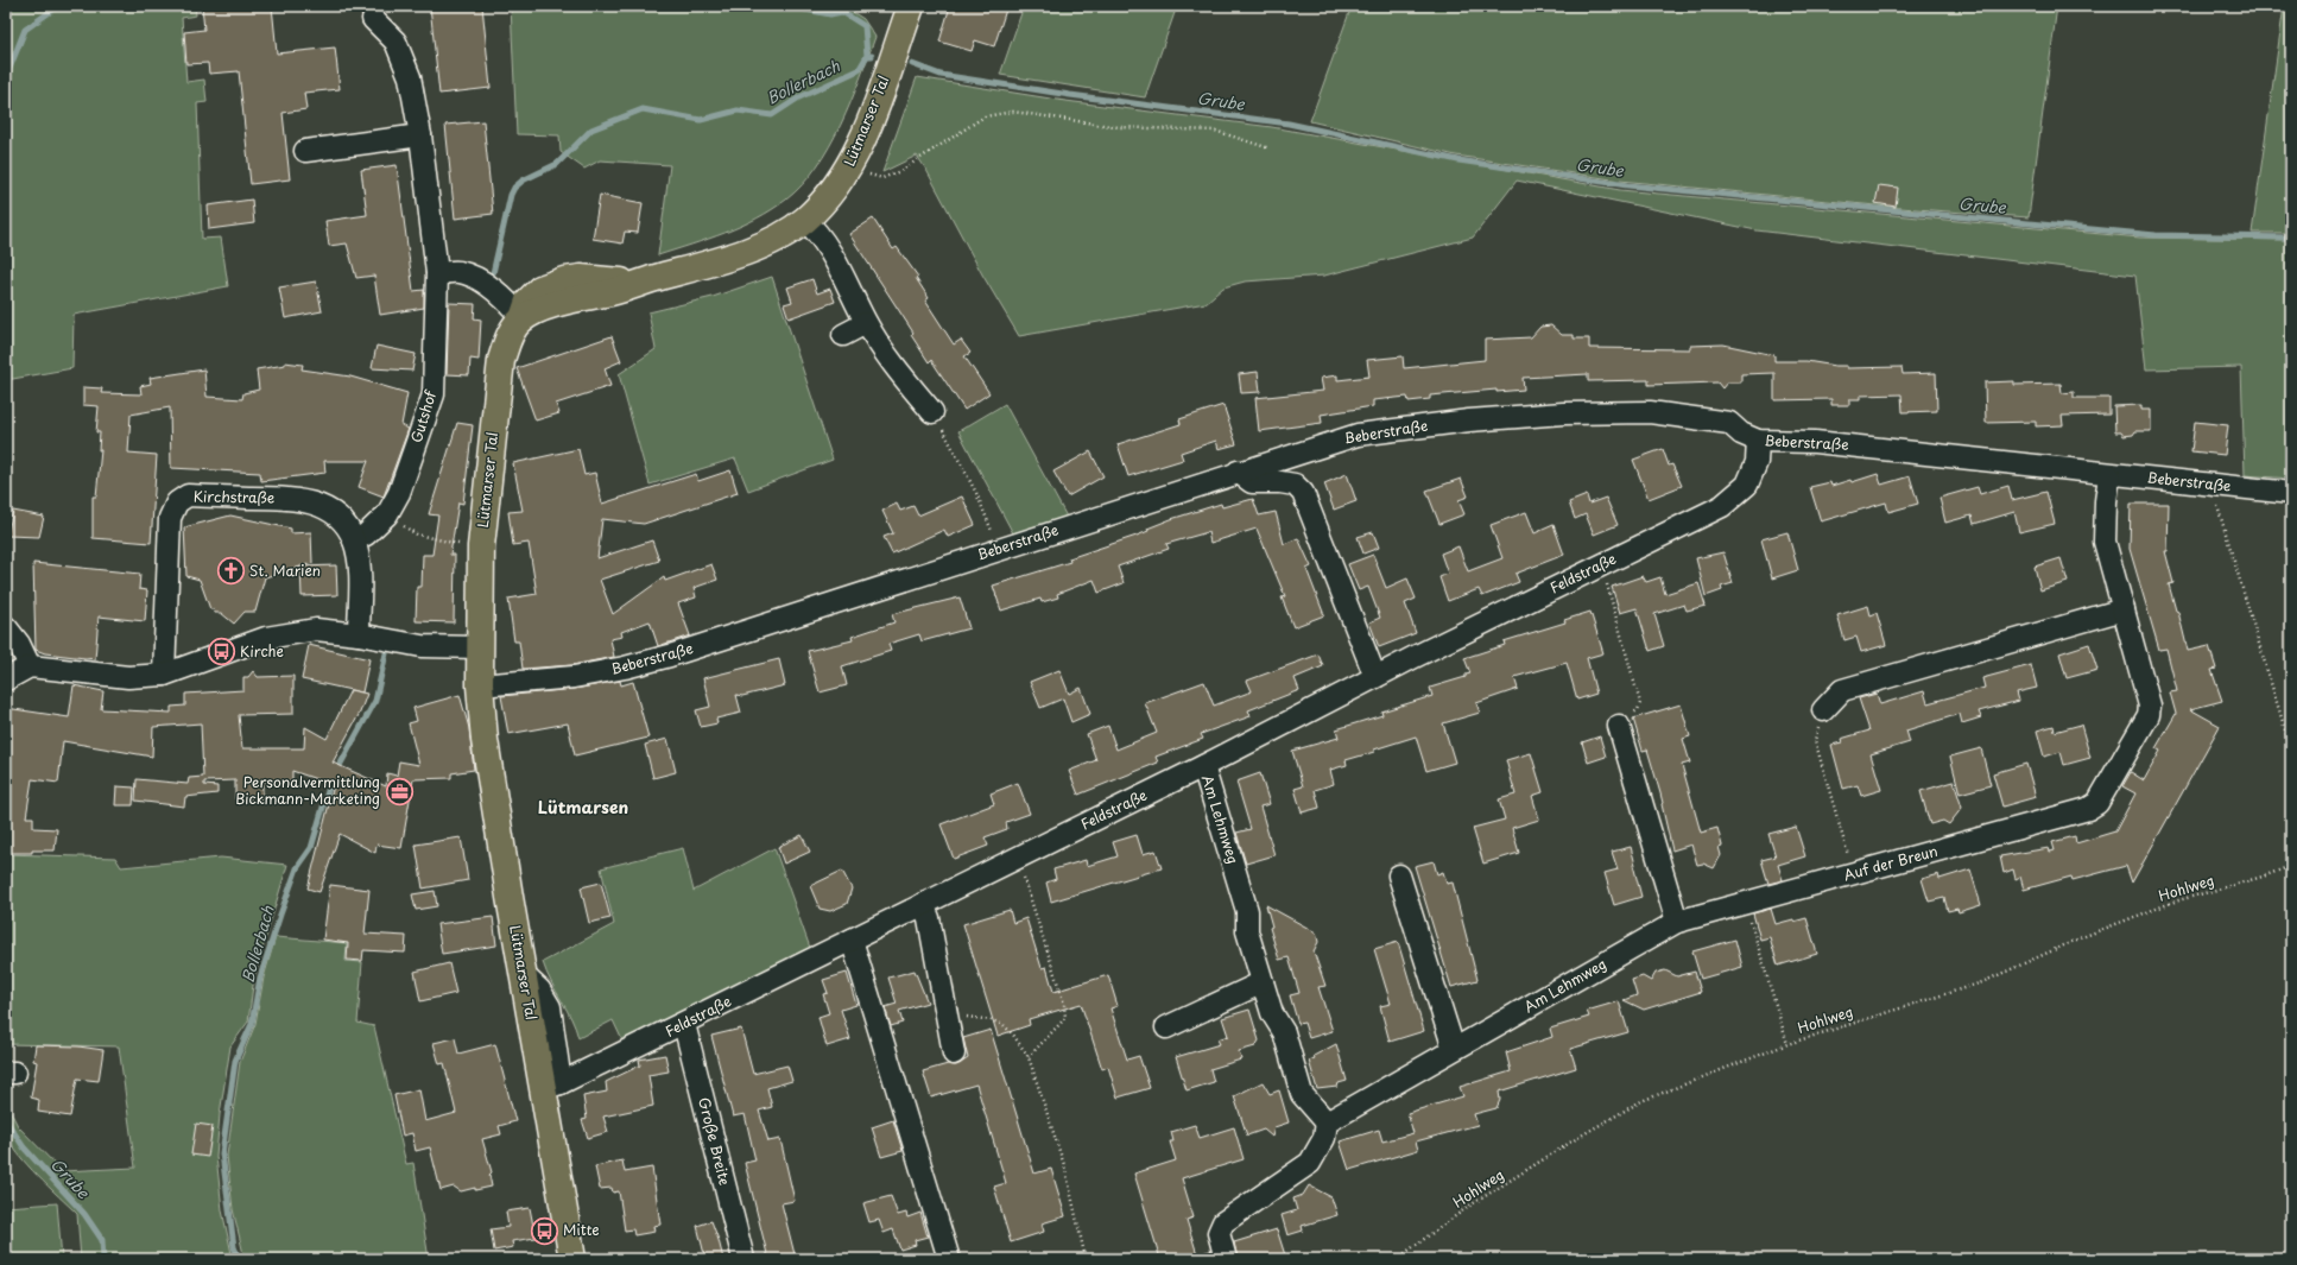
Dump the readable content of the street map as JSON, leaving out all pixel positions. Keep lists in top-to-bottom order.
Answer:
{
  "streets": {
    "main road": ["Lütmarser Tal"],
    "street": [
      "Gutshof",
      "Beberstraße",
      "Kirchstraße",
      "Feldstraße",
      "Am Lehmweg",
      "Auf der Breun",
      "Große Breite"
    ],
    "path": ["Hohlweg"]
  },
  "crossings": [
    ["Lütmarser Tal", "Beberstraße"],
    ["Lütmarser Tal", "Feldstraße"],
    ["Gutshof", "Kirchstraße"],
    ["Beberstraße", "Feldstraße"],
    ["Beberstraße", "Auf der Breun"],
    ["Feldstraße", "Am Lehmweg"],
    ["Feldstraße", "Große Breite"],
    ["Am Lehmweg", "Auf der Breun"]
  ],
  "districts": ["Lütmarsen"],
  "water": ["Bollerbach", "Grube"],
  "places": {
    "church": ["St. Marien"],
    "bus stop": ["Kirche", "Mitte"],
    "office": ["Personalvermittlung Bickmann-Marketing"]
  }
}
